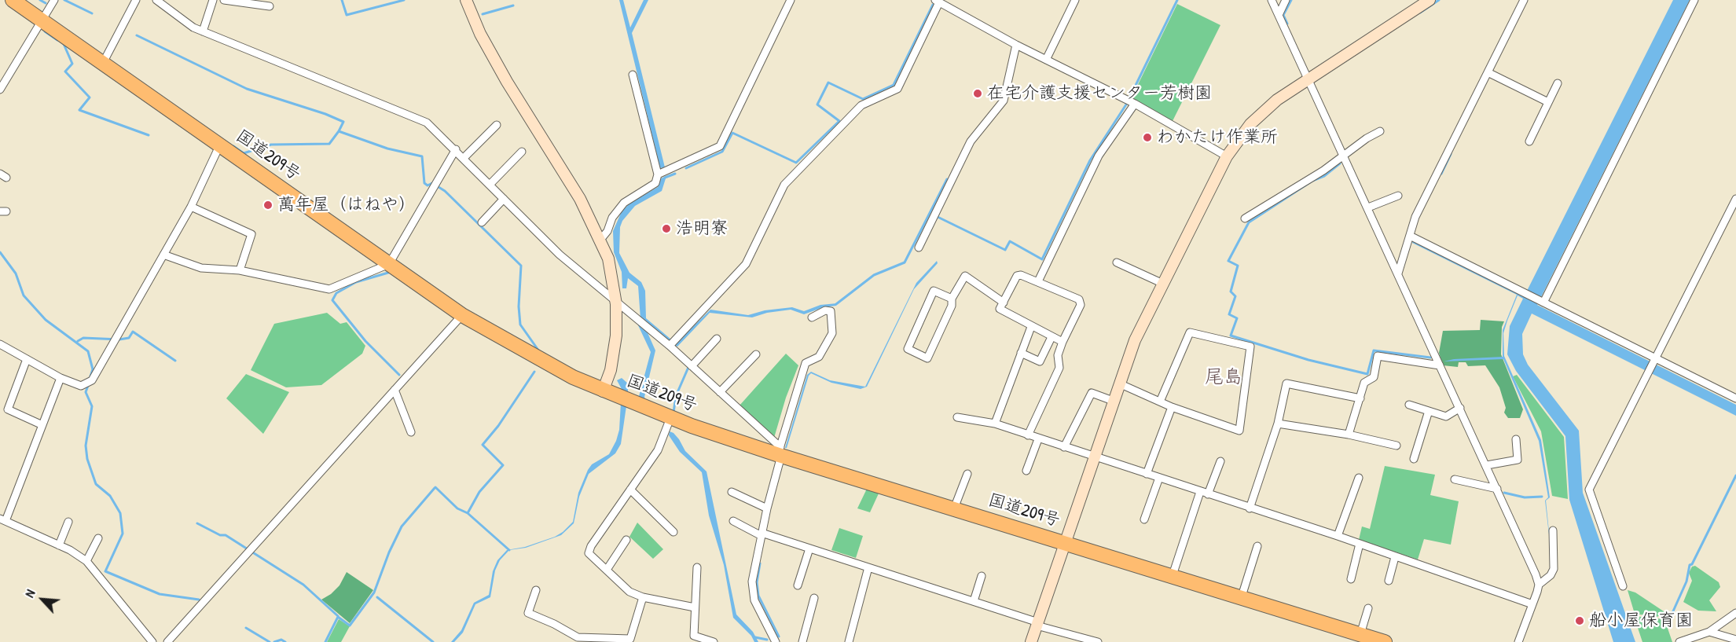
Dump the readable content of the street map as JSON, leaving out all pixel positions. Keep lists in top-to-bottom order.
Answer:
{
  "streets": {
    "highway": ["国道209号"]
  },
  "districts": ["尾島"],
  "places": [
    "在宅介護支援センター芳樹園",
    "わかたけ作業所",
    "萬年屋（はねや）",
    "浩明寮",
    "船小屋保育園"
  ],
  "north": "top left"
}
